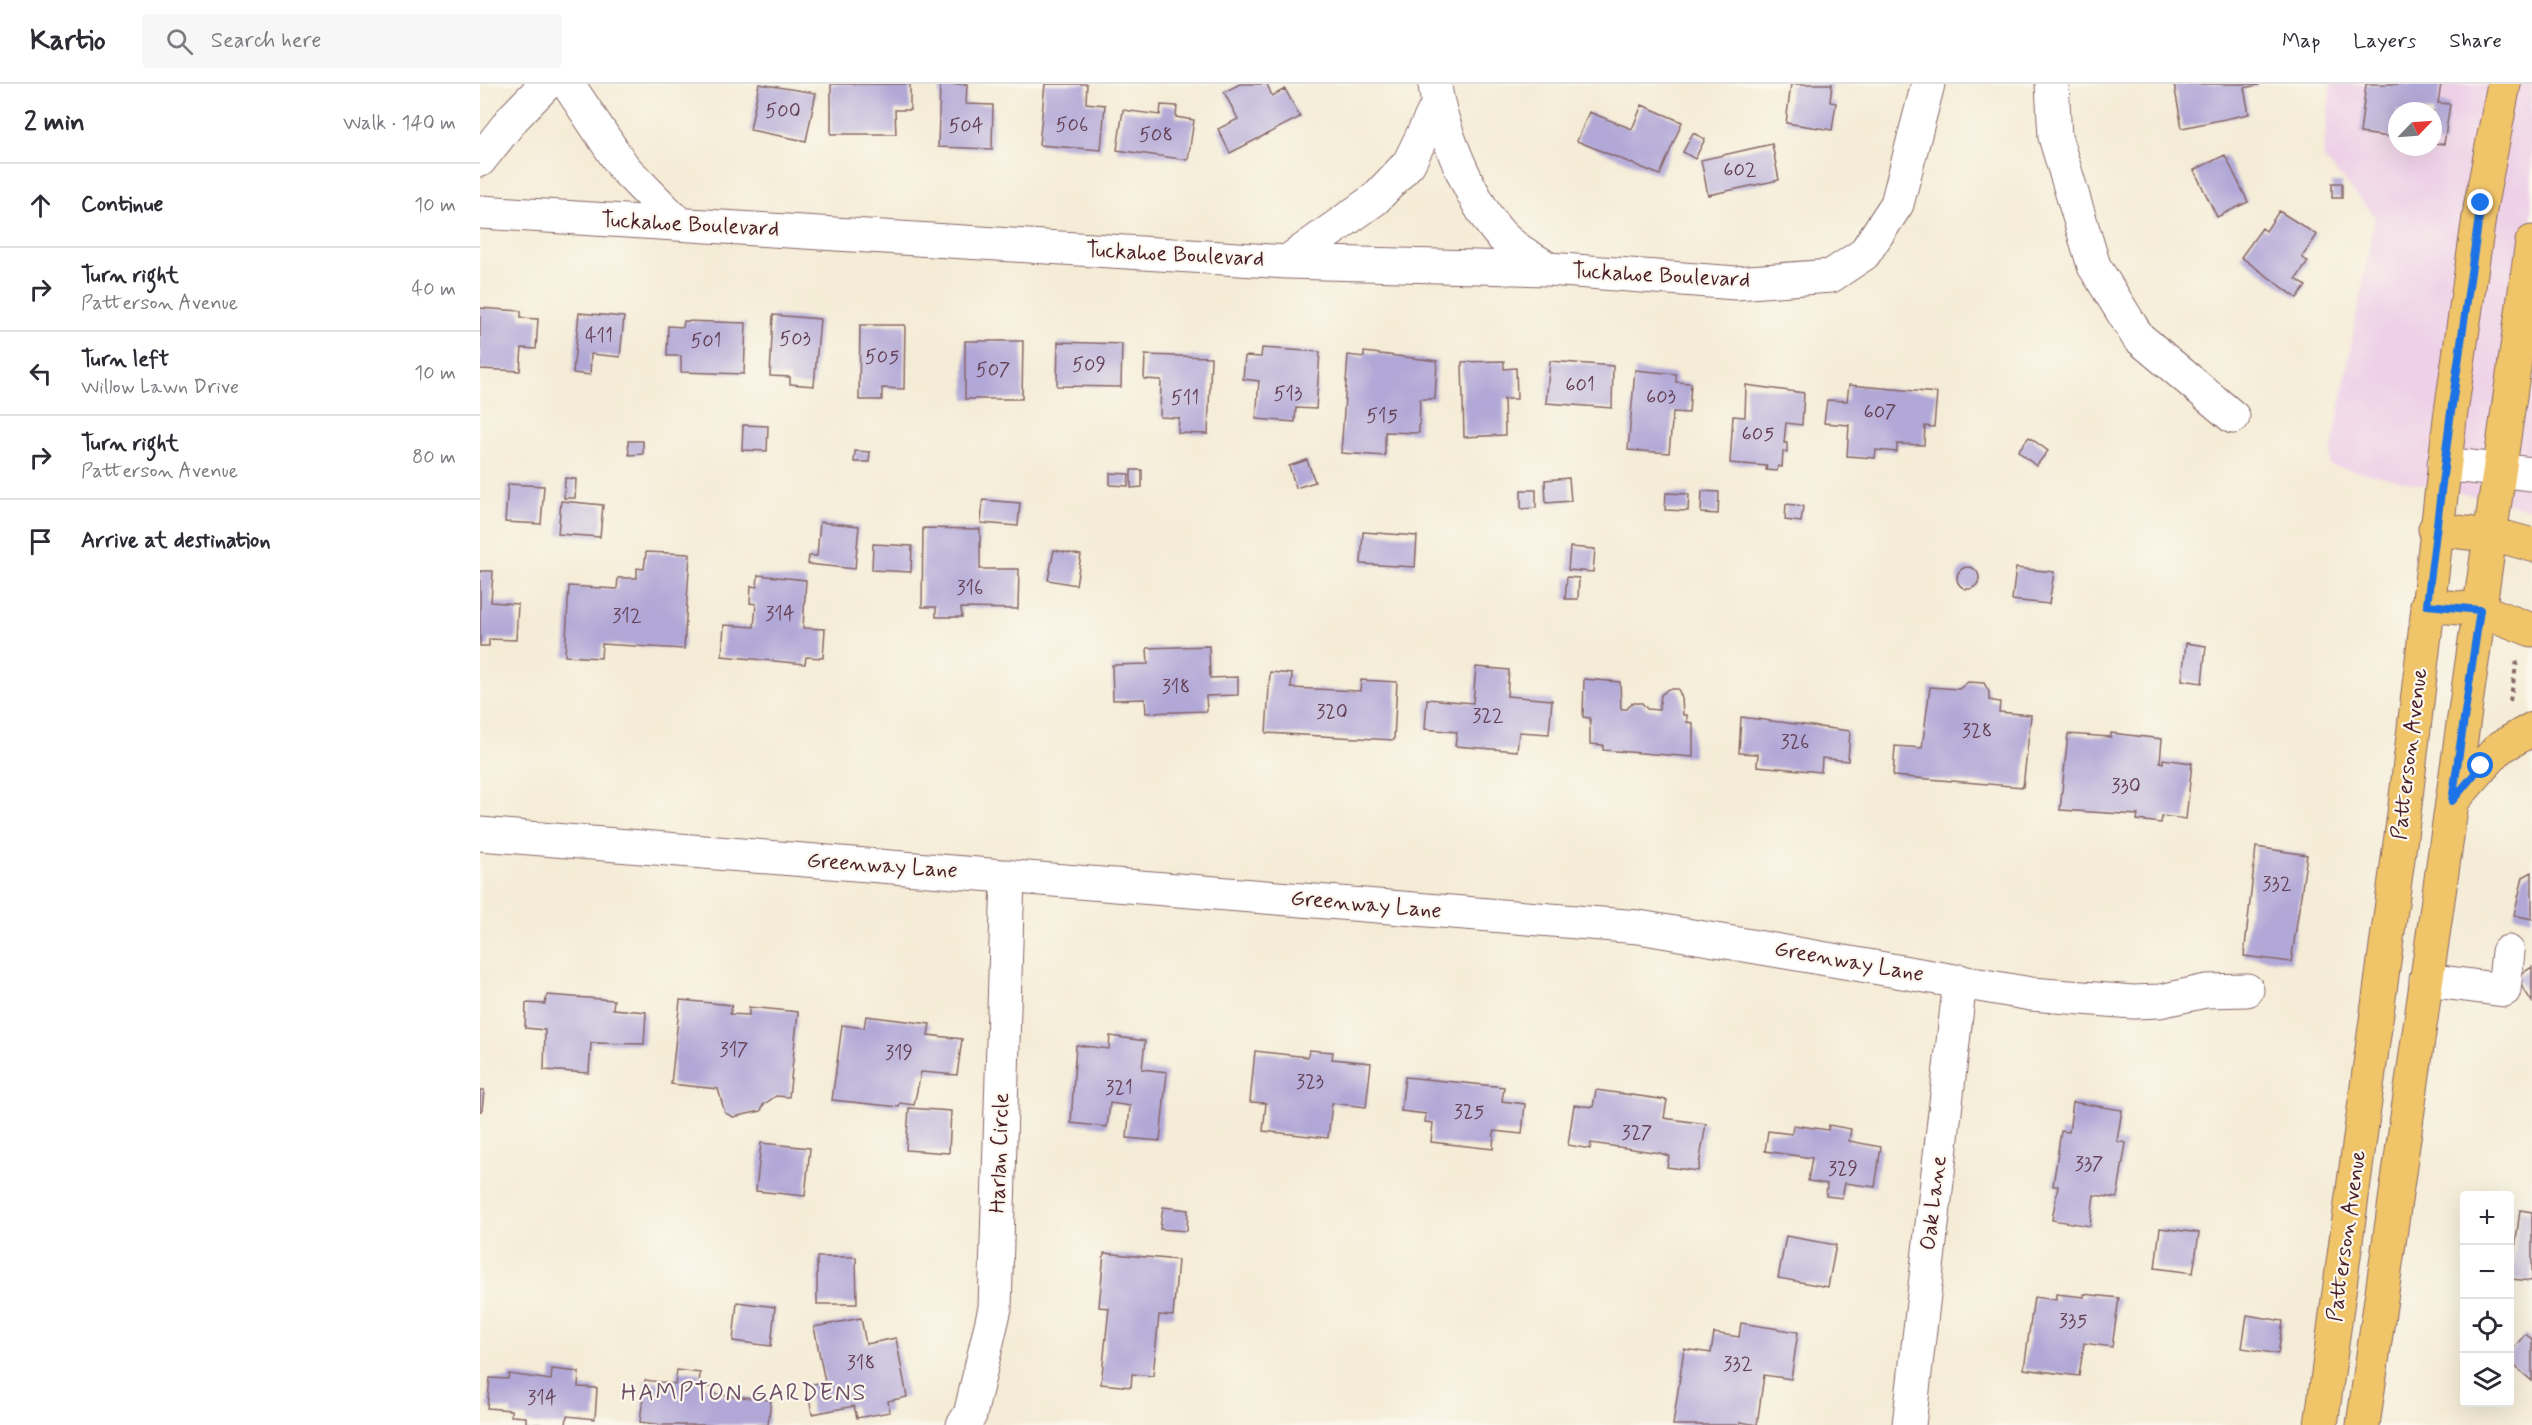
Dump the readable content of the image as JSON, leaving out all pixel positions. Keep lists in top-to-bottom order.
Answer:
{
  "streets": {
    "main road": ["Patterson Avenue"],
    "street": [
      "Tuckahoe Boulevard",
      "Greenway Lane",
      "Harlan Circle",
      "Oak Lane"
    ]
  },
  "crossings": [
    ["Greenway Lane", "Harlan Circle"],
    ["Greenway Lane", "Oak Lane"]
  ],
  "districts": ["HAMPTON GARDENS"],
  "house_numbers": [
    "500",
    "506",
    "504",
    "508",
    "602",
    "411",
    "503",
    "501",
    "505",
    "509",
    "507",
    "601",
    "513",
    "603",
    "511",
    "607",
    "515",
    "605",
    "316",
    "314",
    "312",
    "318",
    "320",
    "322",
    "328",
    "326",
    "330",
    "332",
    "317",
    "319",
    "323",
    "321",
    "325",
    "327",
    "337",
    "329",
    "335",
    "318",
    "332",
    "314"
  ],
  "north": "top right",
  "page": {
    "header": "Kartio",
    "search": "Search here",
    "nav": ["Map", "Layers", "Share"],
    "heading": ["2 min", "Walk · 140 m"],
    "list": [
      ["Continue", "10 m"],
      ["Turn right", "Patterson Avenue", "40 m"],
      ["Turn left", "Willow Lawn Drive", "10 m"],
      ["Turn right", "Patterson Avenue", "80 m"],
      "Arrive at destination"
    ],
    "map_buttons": ["+", "−"]
  }
}
